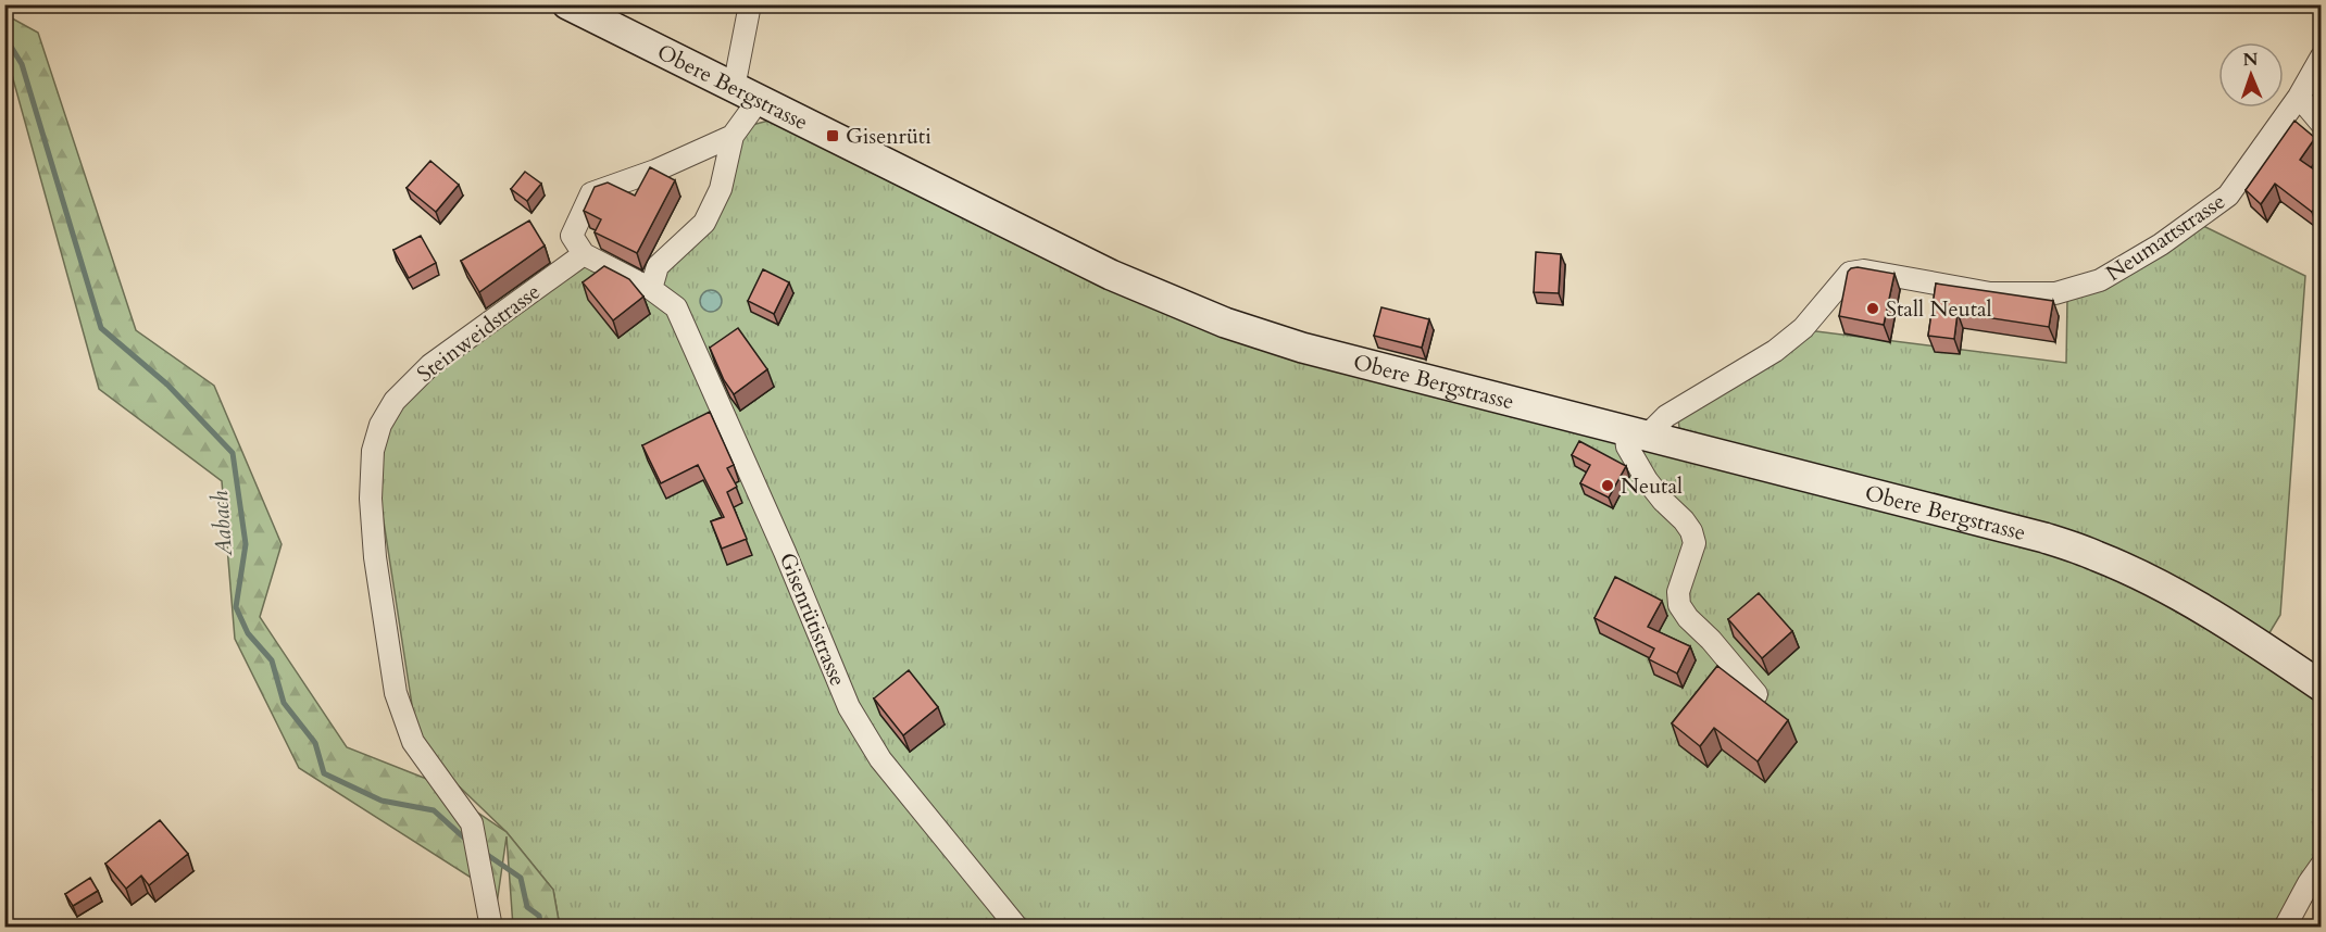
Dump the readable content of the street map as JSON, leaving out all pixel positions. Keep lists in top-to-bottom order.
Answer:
{
  "streets": {
    "main road": ["Obere Bergstrasse"],
    "street": ["Neumattstrasse", "Steinweidstrasse", "Gisenrütistrasse"]
  },
  "crossings": [
    ["Obere Bergstrasse", "Neumattstrasse"]
  ],
  "water": ["Aabach"],
  "places": {
    "transit": ["Gisenrüti"],
    "other": ["Stall Neutal", "Neutal"]
  },
  "north": "top"
}
